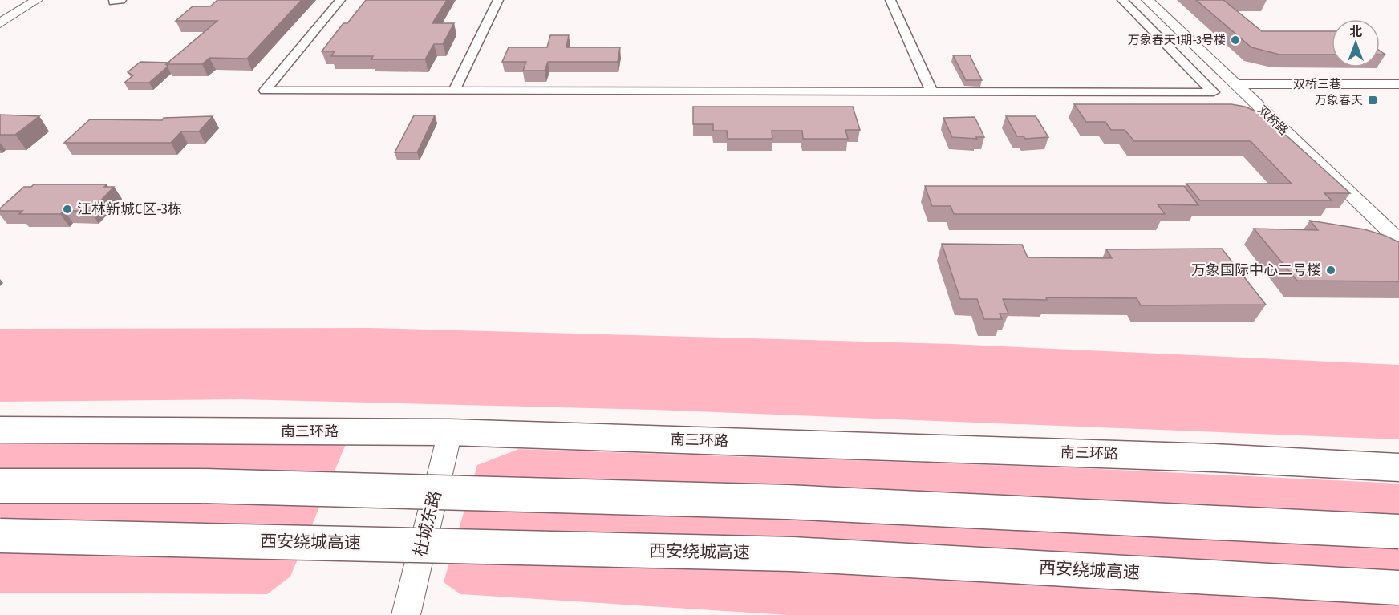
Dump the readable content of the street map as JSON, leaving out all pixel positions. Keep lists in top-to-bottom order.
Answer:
{
  "streets": {
    "highway": ["南三环路", "西安绕城高速"],
    "street": ["双桥三巷", "双桥路", "杜城东路"]
  },
  "crossings": [
    ["双桥三巷", "双桥路"],
    ["南三环路", "杜城东路"]
  ],
  "places": {
    "other": ["万象春天1期-3号楼", "江林新城C区-3栋", "万象国际中心二号楼"],
    "transit": ["万象春天"]
  },
  "north": "top"
}
